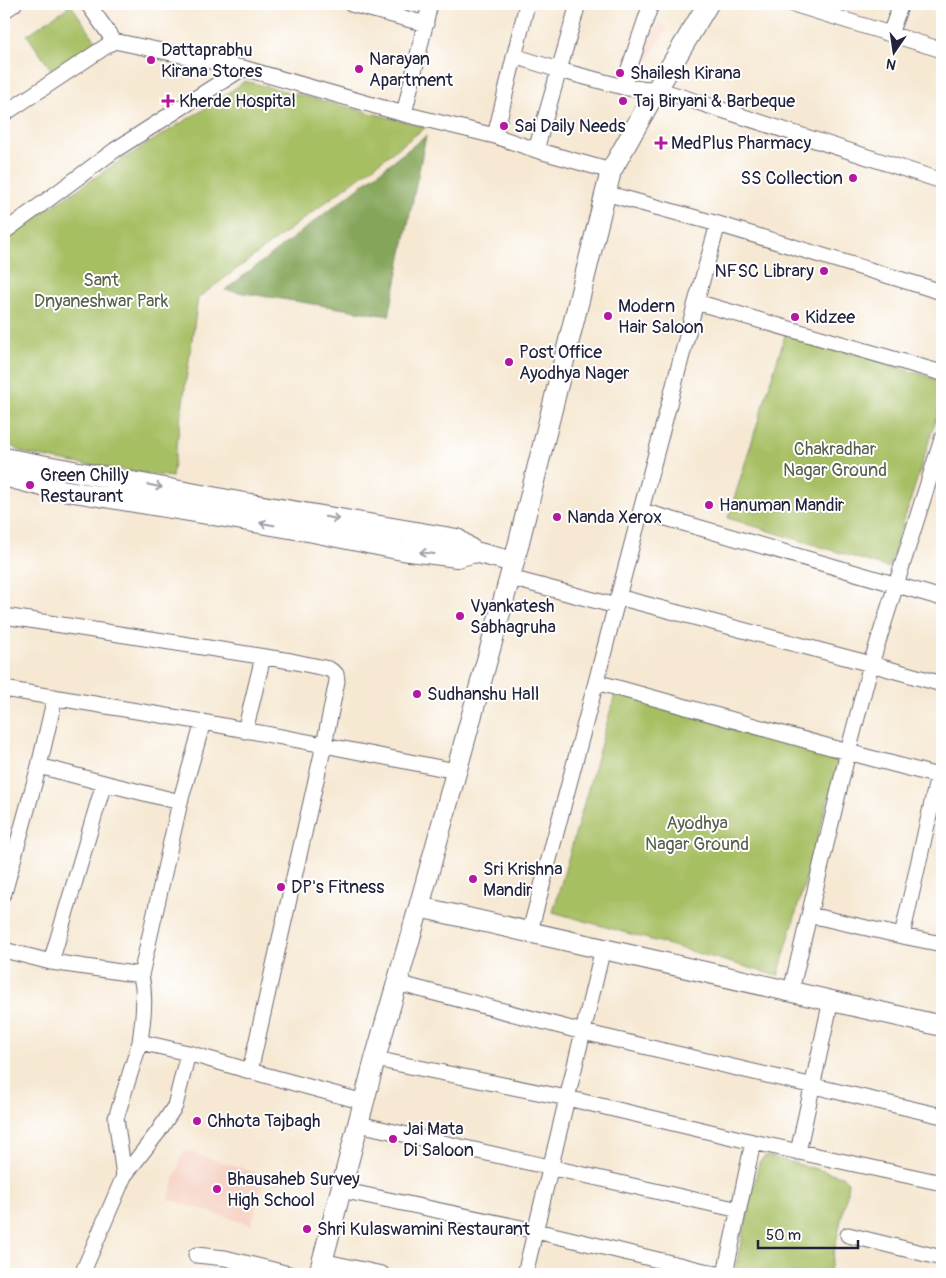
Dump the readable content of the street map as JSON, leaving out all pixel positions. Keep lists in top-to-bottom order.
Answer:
{
  "parks": ["Sant Dnyaneshwar Park", "Chakradhar Nagar Ground", "Ayodhya Nagar Ground"],
  "places": {
    "other": [
      "Dattaprabhu Kirana Stores",
      "Narayan Apartment",
      "Shailesh Kirana",
      "Taj Biryani & Barbeque",
      "Sai Daily Needs",
      "SS Collection",
      "NFSC Library",
      "Modern Hair Saloon",
      "Kidzee",
      "Post Office Ayodhya Nager",
      "Green Chilly Restaurant",
      "Hanuman Mandir",
      "Nanda Xerox",
      "Vyankatesh Sabhagruha",
      "Sudhanshu Hall",
      "Sri Krishna Mandir",
      "DP's Fitness",
      "Chhota Tajbagh",
      "Jai Mata Di Saloon",
      "Bhausaheb Survey High School",
      "Shri Kulaswamini Restaurant"
    ],
    "health": ["Kherde Hospital", "MedPlus Pharmacy"]
  },
  "scale_bar": "50 m",
  "north": "bottom"
}
